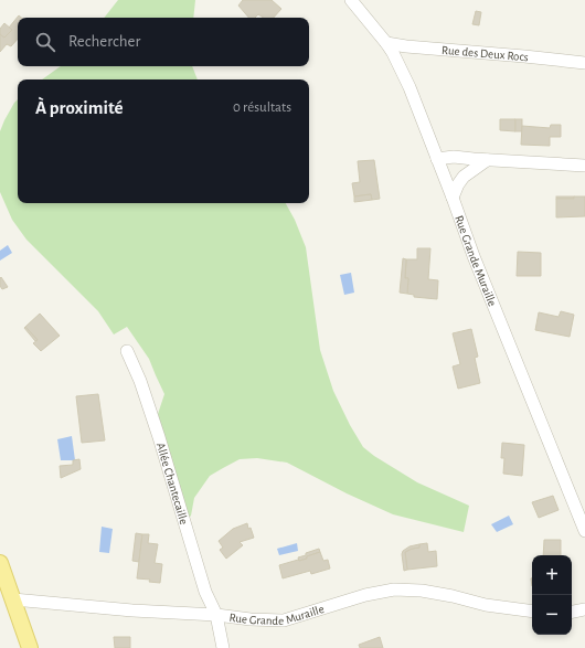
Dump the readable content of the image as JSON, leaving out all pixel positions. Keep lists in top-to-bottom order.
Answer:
{
  "streets": {
    "street": ["Rue des Deux Rocs", "Rue Grande Muraille", "Allée Chantecaille"]
  },
  "crossings": [
    ["Rue des Deux Rocs", "Rue Grande Muraille"],
    ["Rue Grande Muraille", "Allée Chantecaille"]
  ],
  "page": {
    "search": "Rechercher",
    "heading": ["À proximité", "0 résultats"],
    "map_buttons": ["+", "−"]
  }
}
